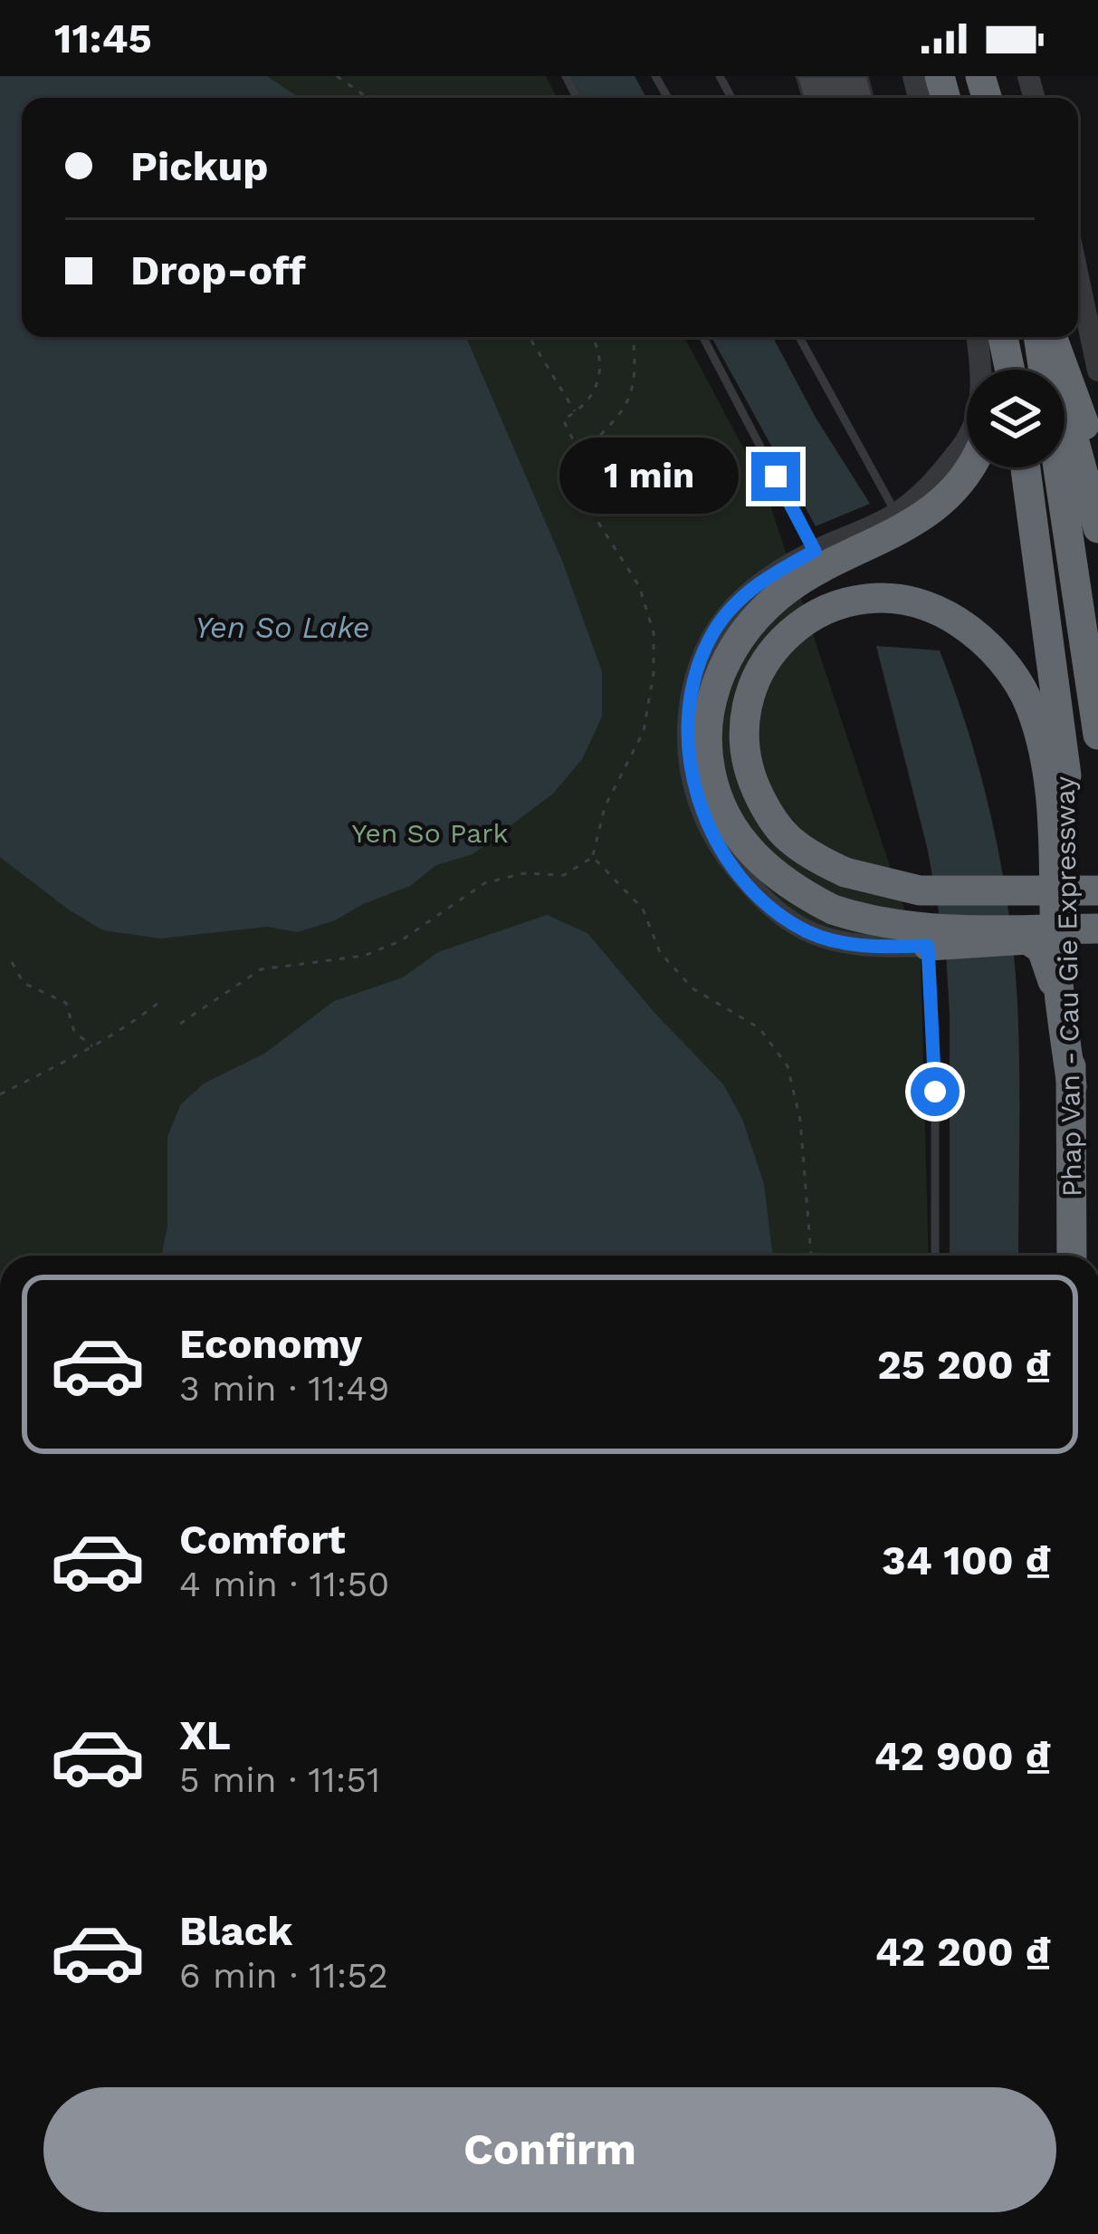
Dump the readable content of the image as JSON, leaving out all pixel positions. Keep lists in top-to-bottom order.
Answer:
{
  "streets": {
    "highway": ["Phap Van - Cau Gie Expressway"]
  },
  "water": ["Yen So Lake"],
  "parks": ["Yen So Park"],
  "page": {
    "status": "11:45",
    "banner": ["Pickup", "Drop-off"],
    "bubble": "1 min",
    "list": [
      {
        "name": "Economy",
        "note": "3 min · 11:49",
        "value": "25 200 ₫"
      },
      {
        "name": "Comfort",
        "note": "4 min · 11:50",
        "value": "34 100 ₫"
      },
      {
        "name": "XL",
        "note": "5 min · 11:51",
        "value": "42 900 ₫"
      },
      {
        "name": "Black",
        "note": "6 min · 11:52",
        "value": "42 200 ₫"
      }
    ],
    "buttons": "Confirm"
  }
}
